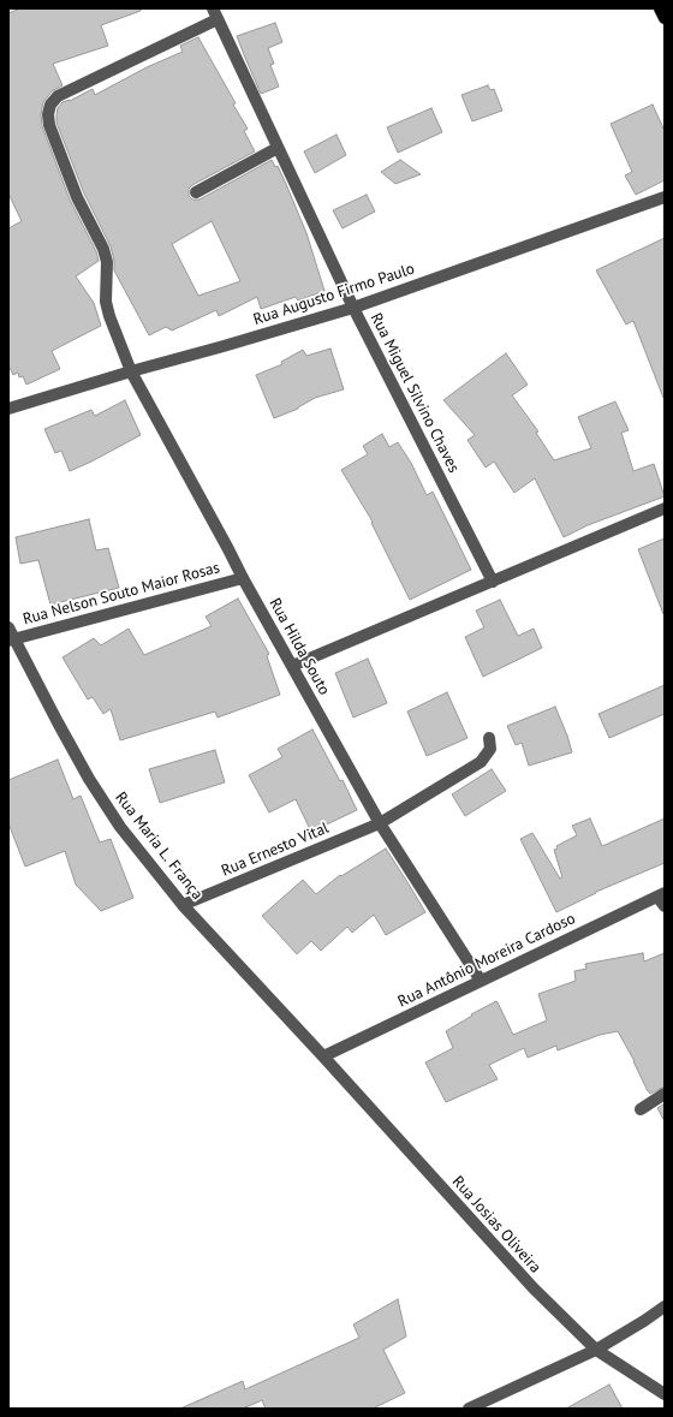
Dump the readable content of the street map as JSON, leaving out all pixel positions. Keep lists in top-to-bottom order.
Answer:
{
  "streets": {
    "street": [
      "Rua Augusto Firmo Paulo",
      "Rua Miguel Silvino Chaves",
      "Rua Nelson Souto Maior Rosas",
      "Rua Hilda Souto",
      "Rua Maria L. França",
      "Rua Ernesto Vital",
      "Rua Antônio Moreira Cardoso",
      "Rua Josias Oliveira"
    ]
  },
  "crossings": [
    ["Rua Augusto Firmo Paulo", "Rua Miguel Silvino Chaves"],
    ["Rua Augusto Firmo Paulo", "Rua Hilda Souto"],
    ["Rua Miguel Silvino Chaves", "Rua Hilda Souto"],
    ["Rua Nelson Souto Maior Rosas", "Rua Hilda Souto"],
    ["Rua Nelson Souto Maior Rosas", "Rua Maria L. França"],
    ["Rua Hilda Souto", "Rua Ernesto Vital"],
    ["Rua Hilda Souto", "Rua Antônio Moreira Cardoso"],
    ["Rua Maria L. França", "Rua Ernesto Vital"],
    ["Rua Maria L. França", "Rua Antônio Moreira Cardoso"],
    ["Rua Maria L. França", "Rua Josias Oliveira"],
    ["Rua Antônio Moreira Cardoso", "Rua Josias Oliveira"]
  ]
}
